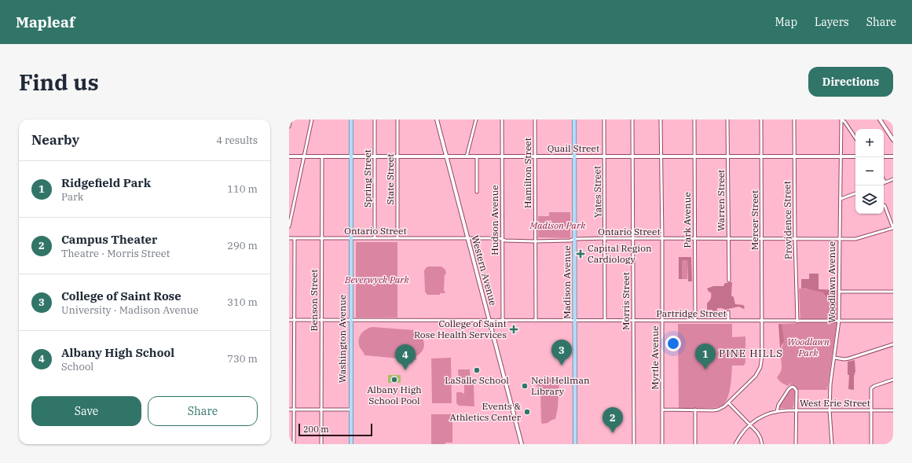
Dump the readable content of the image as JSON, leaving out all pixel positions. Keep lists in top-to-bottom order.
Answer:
{
  "streets": {
    "main road": ["Madison Avenue", "Washington Avenue"],
    "street": [
      "Quail Street",
      "Hamilton Street",
      "Spring Street",
      "State Street",
      "Yates Street",
      "Warren Street",
      "Hudson Avenue",
      "Park Avenue",
      "Mercer Street",
      "Providence Street",
      "Ontario Street",
      "Western Avenue",
      "Woodlawn Avenue",
      "Benson Street",
      "Morris Street",
      "Partridge Street",
      "Myrtle Avenue",
      "West Erie Street"
    ]
  },
  "crossings": [
    ["Quail Street", "Hamilton Street"],
    ["Quail Street", "Spring Street"],
    ["Quail Street", "State Street"],
    ["Quail Street", "Yates Street"],
    ["Quail Street", "Warren Street"],
    ["Quail Street", "Hudson Avenue"],
    ["Quail Street", "Park Avenue"],
    ["Quail Street", "Mercer Street"],
    ["Quail Street", "Providence Street"],
    ["Quail Street", "Western Avenue"],
    ["Quail Street", "Madison Avenue"],
    ["Quail Street", "Woodlawn Avenue"],
    ["Quail Street", "Benson Street"],
    ["Quail Street", "Morris Street"],
    ["Quail Street", "Washington Avenue"],
    ["Quail Street", "Myrtle Avenue"],
    ["Hamilton Street", "Ontario Street"],
    ["Hamilton Street", "Partridge Street"],
    ["Spring Street", "Ontario Street"],
    ["State Street", "Ontario Street"],
    ["Yates Street", "Ontario Street"],
    ["Yates Street", "Partridge Street"],
    ["Warren Street", "Ontario Street"],
    ["Hudson Avenue", "Ontario Street"],
    ["Hudson Avenue", "Partridge Street"],
    ["Park Avenue", "Ontario Street"],
    ["Park Avenue", "Partridge Street"],
    ["Mercer Street", "Ontario Street"],
    ["Mercer Street", "Partridge Street"],
    ["Mercer Street", "Myrtle Avenue"],
    ["Providence Street", "Ontario Street"],
    ["Providence Street", "Partridge Street"],
    ["Ontario Street", "Western Avenue"],
    ["Ontario Street", "Madison Avenue"],
    ["Ontario Street", "Woodlawn Avenue"],
    ["Ontario Street", "Benson Street"],
    ["Ontario Street", "Morris Street"],
    ["Ontario Street", "Washington Avenue"],
    ["Ontario Street", "Myrtle Avenue"],
    ["Western Avenue", "Partridge Street"],
    ["Madison Avenue", "Partridge Street"],
    ["Woodlawn Avenue", "Partridge Street"],
    ["Woodlawn Avenue", "West Erie Street"],
    ["Morris Street", "Partridge Street"],
    ["Partridge Street", "Washington Avenue"],
    ["Partridge Street", "Myrtle Avenue"]
  ],
  "districts": ["PINE HILLS"],
  "parks": ["Madison Park", "Beverwyck Park", "Woodlawn Park"],
  "places": {
    "health": ["Capital Region Cardiology", "College of Saint Rose Health Services"],
    "other": [
      "LaSalle School",
      "Albany High School Pool",
      "Neil Hellman Library",
      "Events & Athletics Center"
    ]
  },
  "scale_bar": "200 m",
  "page": {
    "header": "Mapleaf",
    "nav": ["Map", "Layers", "Share"],
    "buttons": [
      "Directions",
      ["Save", "Share"]
    ],
    "title": "Find us",
    "heading": ["Nearby", "4 results"],
    "map_buttons": ["+", "−"],
    "list": [
      {
        "mark": "1",
        "name": "Ridgefield Park",
        "note": "Park",
        "value": "110 m"
      },
      {
        "mark": "2",
        "name": "Campus Theater",
        "note": "Theatre · Morris Street",
        "value": "290 m"
      },
      {
        "mark": "3",
        "name": "College of Saint Rose",
        "note": "University · Madison Avenue",
        "value": "310 m"
      },
      {
        "mark": "4",
        "name": "Albany High School",
        "note": "School",
        "value": "730 m"
      }
    ],
    "pins": [
      "3",
      "1",
      "4",
      "2"
    ],
    "scale": "200 m"
  }
}
